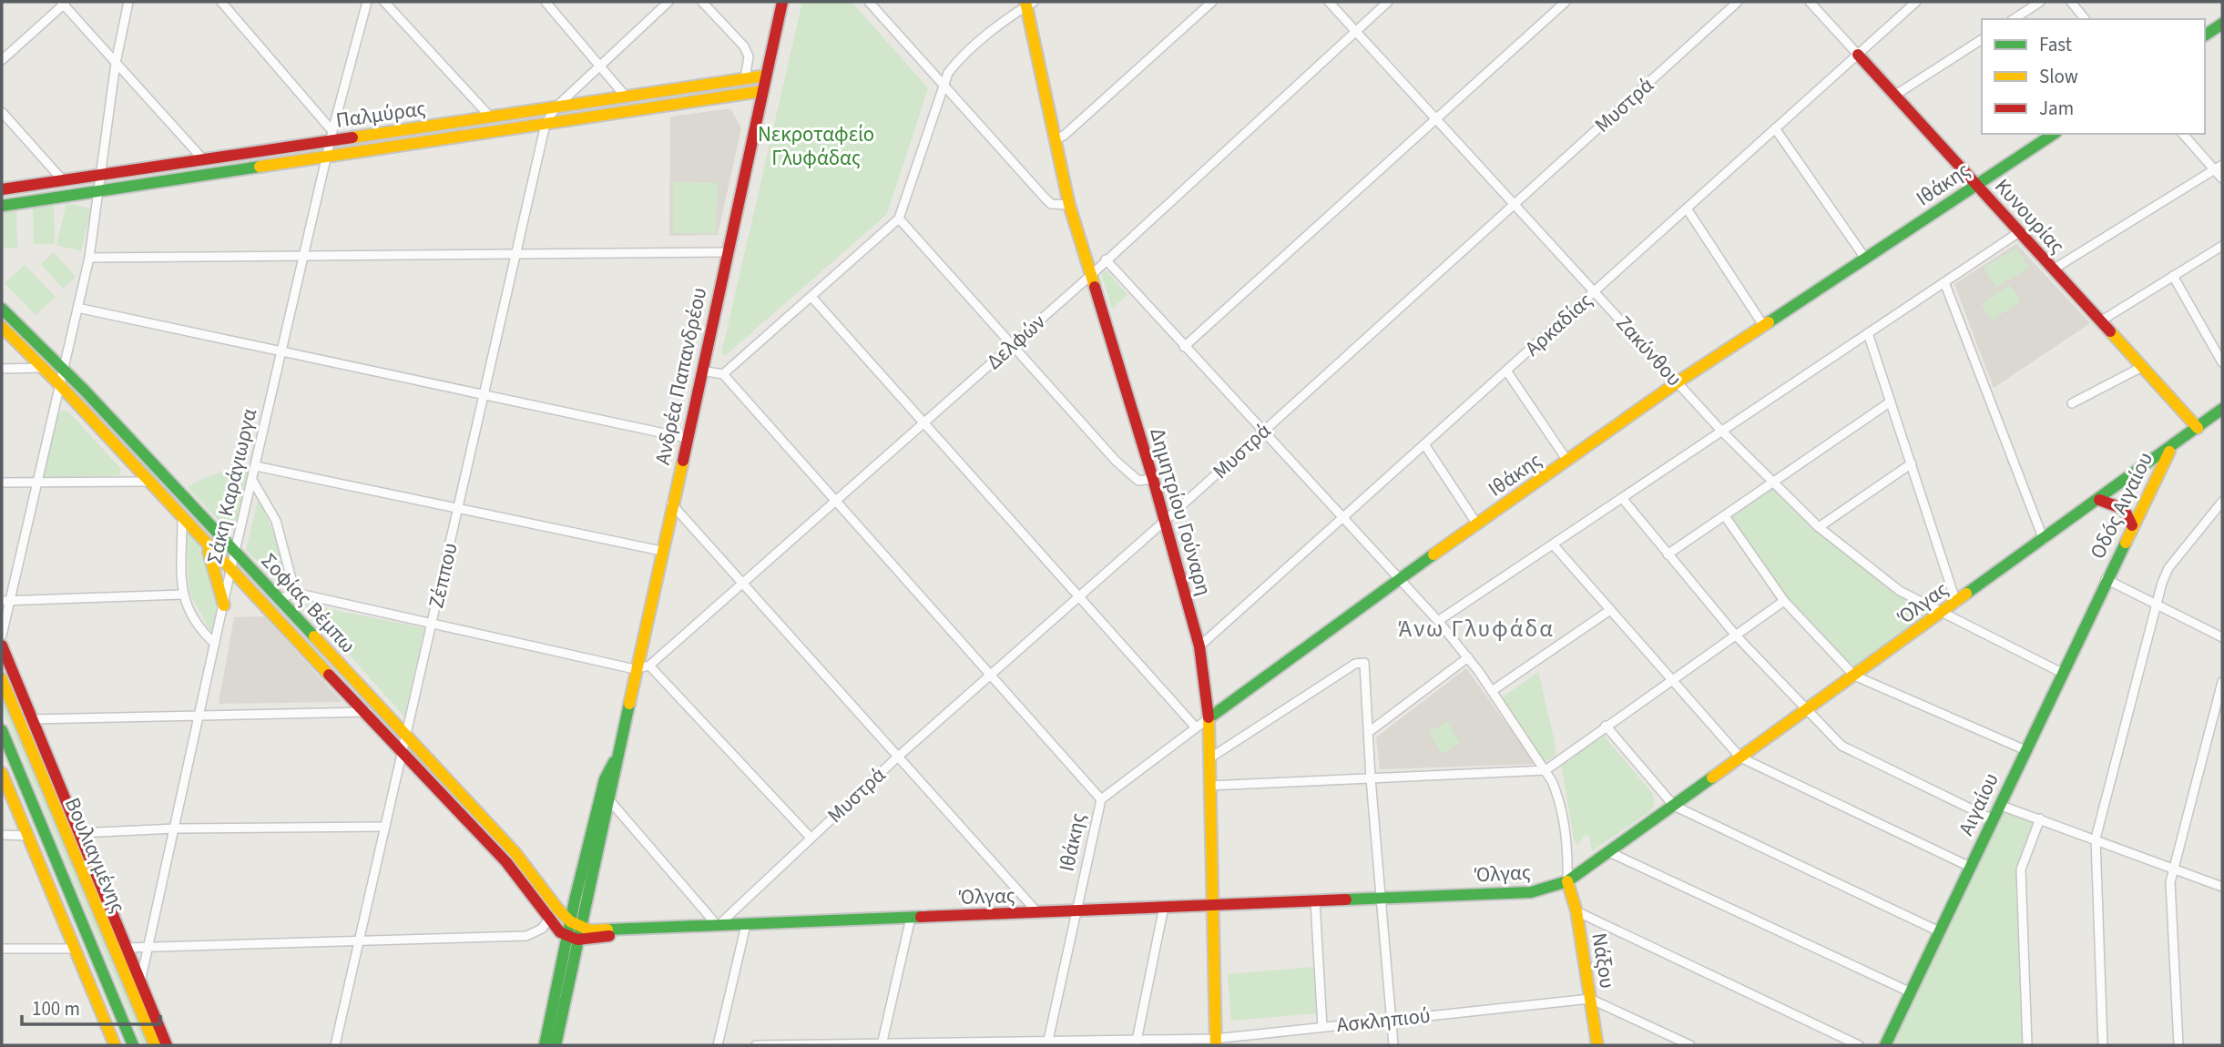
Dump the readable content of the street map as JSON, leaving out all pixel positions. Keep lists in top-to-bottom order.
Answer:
{
  "streets": {
    "main road": [
      "Παλμύρας",
      "Ιθάκης",
      "Κυνουρίας",
      "Ανδρέα Παπανδρέου",
      "Οδóς Αιγαίου",
      "Δημητρίου Γούναρη",
      "Σοφίας Βέμπω",
      "Όλγας",
      "Αιγαίου",
      "Βουλιαγμένης",
      "Νάξου"
    ],
    "street": [
      "Μυστρά",
      "Αρκαδίας",
      "Δελφών",
      "Ζακύνθου",
      "Σάκη Καράγιωργα",
      "Ζέππου",
      "Ασκληπιού"
    ]
  },
  "crossings": [
    ["Μυστρά", "Ζακύνθου"],
    ["Μυστρά", "Δημητρίου Γούναρη"],
    ["Μυστρά", "Όλγας"],
    ["Παλμύρας", "Ανδρέα Παπανδρέου"],
    ["Παλμύρας", "Σάκη Καράγιωργα"],
    ["Παλμύρας", "Ζέππου"],
    ["Ιθάκης", "Κυνουρίας"],
    ["Ιθάκης", "Ζακύνθου"],
    ["Ιθάκης", "Δημητρίου Γούναρη"],
    ["Ιθάκης", "Όλγας"],
    ["Ιθάκης", "Ασκληπιού"],
    ["Κυνουρίας", "Αρκαδίας"],
    ["Κυνουρίας", "Όλγας"],
    ["Αρκαδίας", "Ζακύνθου"],
    ["Αρκαδίας", "Δημητρίου Γούναρη"],
    ["Δελφών", "Ζακύνθου"],
    ["Δελφών", "Δημητρίου Γούναρη"],
    ["Ζακύνθου", "Όλγας"],
    ["Ζακύνθου", "Αιγαίου"],
    ["Ανδρέα Παπανδρέου", "Σοφίας Βέμπω"],
    ["Ανδρέα Παπανδρέου", "Όλγας"],
    ["Σάκη Καράγιωργα", "Σοφίας Βέμπω"],
    ["Οδóς Αιγαίου", "Όλγας"],
    ["Οδóς Αιγαίου", "Αιγαίου"],
    ["Δημητρίου Γούναρη", "Όλγας"],
    ["Δημητρίου Γούναρη", "Ασκληπιού"],
    ["Ζέππου", "Σοφίας Βέμπω"],
    ["Σοφίας Βέμπω", "Όλγας"],
    ["Όλγας", "Νάξου"],
    ["Νάξου", "Ασκληπιού"]
  ],
  "districts": ["Άνω Γλυφάδα"],
  "parks": ["Νεκροταφείο Γλυφάδας"],
  "legend": ["Fast", "Slow", "Jam"],
  "scale_bar": "100 m"
}
